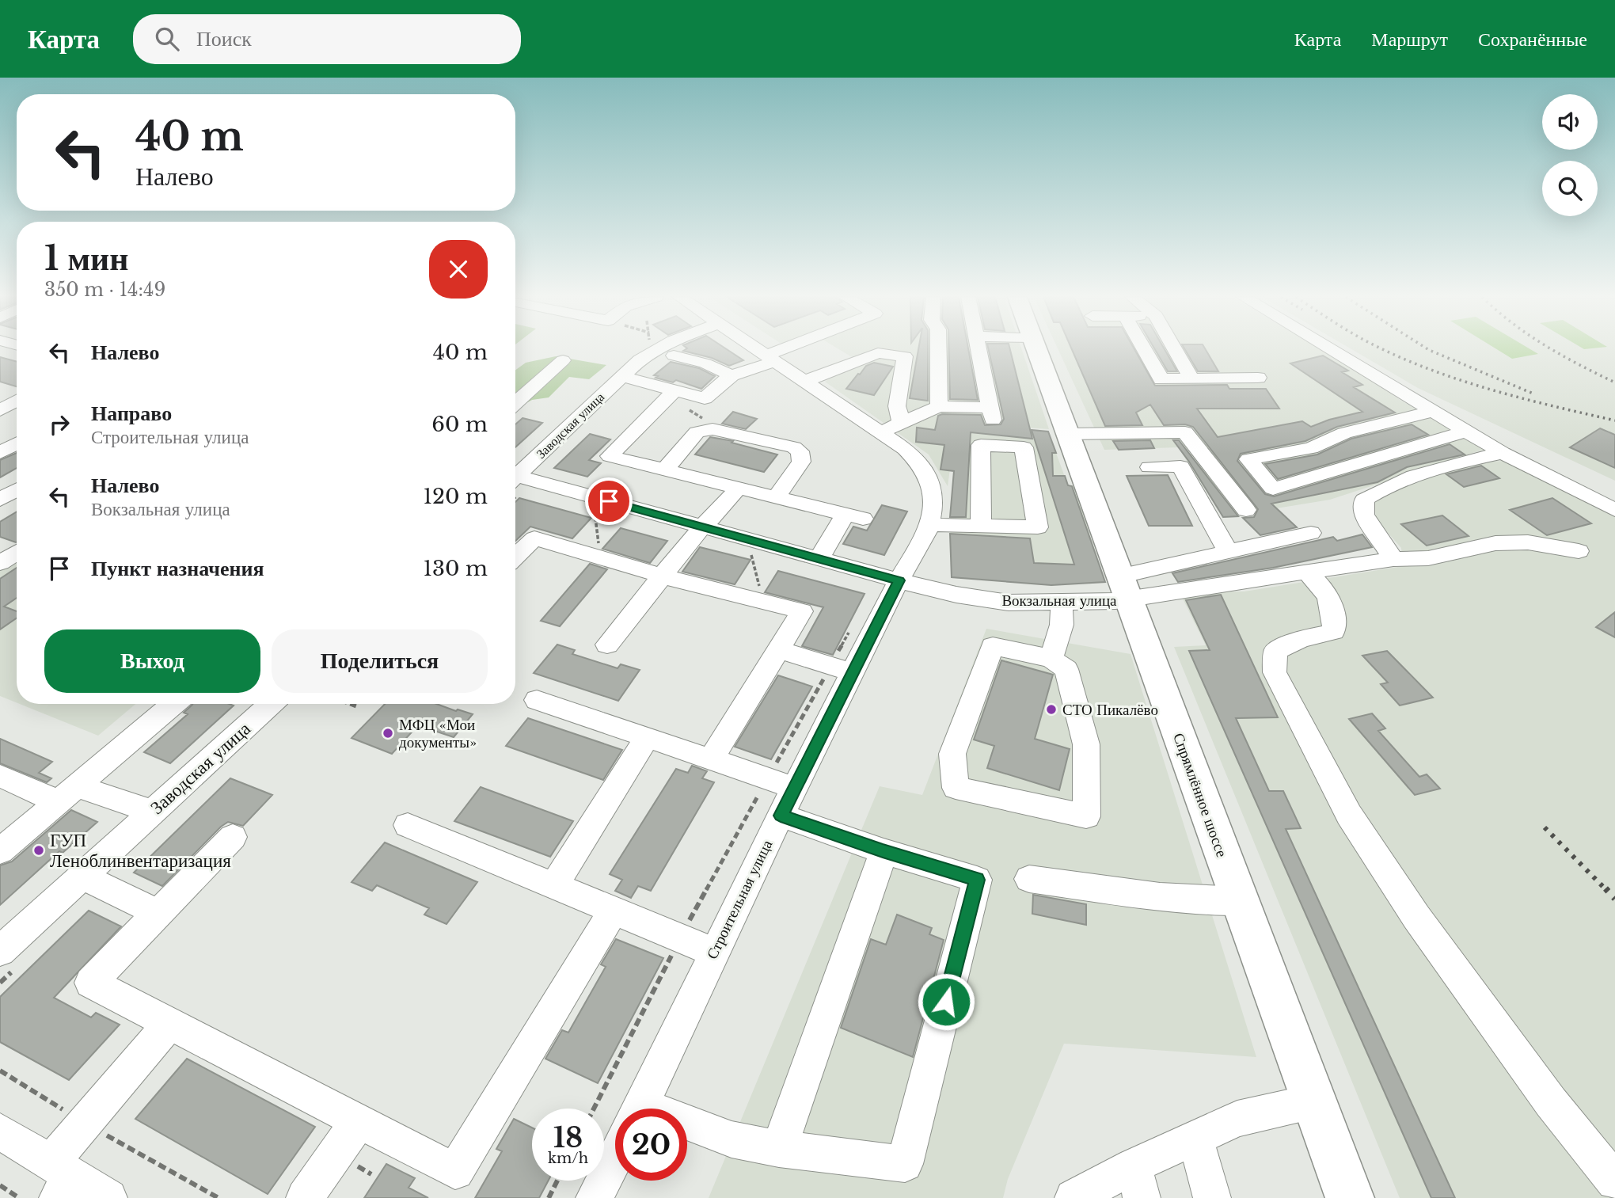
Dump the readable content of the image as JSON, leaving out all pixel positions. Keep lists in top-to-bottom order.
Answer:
{
  "streets": {
    "main road": ["Спрямлённое шоссе"],
    "street": ["Заводская улица", "Вокзальная улица", "Строительная улица"]
  },
  "crossings": [
    ["Вокзальная улица", "Спрямлённое шоссе"],
    ["Вокзальная улица", "Строительная улица"]
  ],
  "places": ["СТО Пикалёво", "МФЦ «Мои документы»", "ГУП Леноблинвентаризация"],
  "page": {
    "header": "Карта",
    "search": "Поиск",
    "nav": ["Карта", "Маршрут", "Сохранённые"],
    "turn": ["40 m", "Налево"],
    "heading": ["1 мин", "350 m · 14:49"],
    "list": [
      {
        "name": "Налево",
        "value": "40 m"
      },
      {
        "name": "Направо",
        "note": "Строительная улица",
        "value": "60 m"
      },
      {
        "name": "Налево",
        "note": "Вокзальная улица",
        "value": "120 m"
      },
      {
        "name": "Пункт назначения",
        "value": "130 m"
      }
    ],
    "buttons": ["Выход", "Поделиться"],
    "speed": "18 km/h",
    "limit": "20"
  }
}
